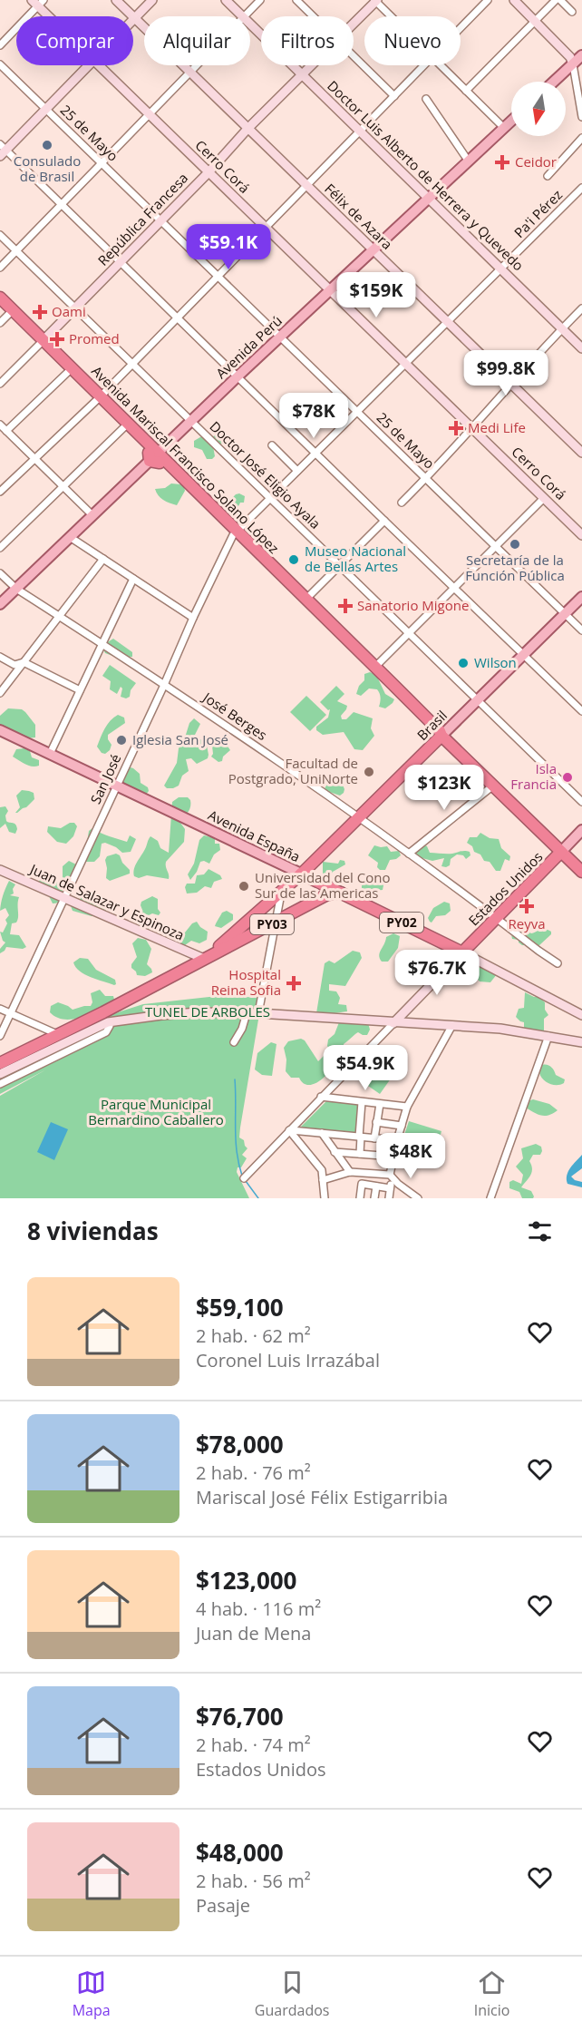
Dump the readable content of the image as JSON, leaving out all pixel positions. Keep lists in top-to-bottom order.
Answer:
{
  "streets": {
    "highway": [
      "Avenida Mariscal Francisco Solano López",
      "Brasil",
      "Avenida España",
      "Estados Unidos",
      "PY02",
      "PY03"
    ],
    "main road": ["Avenida Perú"],
    "street": [
      "25 de Mayo",
      "Cerro Corá",
      "Doctor Luis Alberto de Herrera y Quevedo",
      "Pa'i Pérez",
      "Félix de Azara",
      "República Francesa",
      "Doctor José Eligio Ayala",
      "José Berges",
      "San José",
      "Juan de Salazar y Espinoza"
    ]
  },
  "crossings": [
    ["25 de Mayo", "Pa'i Pérez"],
    ["25 de Mayo", "República Francesa"],
    ["25 de Mayo", "Avenida Perú"],
    ["25 de Mayo", "Brasil"],
    ["Cerro Corá", "Pa'i Pérez"],
    ["Cerro Corá", "República Francesa"],
    ["Cerro Corá", "Avenida Perú"],
    ["Doctor Luis Alberto de Herrera y Quevedo", "Pa'i Pérez"],
    ["Doctor Luis Alberto de Herrera y Quevedo", "República Francesa"],
    ["Doctor Luis Alberto de Herrera y Quevedo", "Avenida Perú"],
    ["Pa'i Pérez", "Félix de Azara"],
    ["Pa'i Pérez", "Avenida Mariscal Francisco Solano López"],
    ["Pa'i Pérez", "Doctor José Eligio Ayala"],
    ["Pa'i Pérez", "San José"],
    ["Félix de Azara", "República Francesa"],
    ["Félix de Azara", "Avenida Perú"],
    ["República Francesa", "Avenida Mariscal Francisco Solano López"],
    ["República Francesa", "Doctor José Eligio Ayala"],
    ["Avenida Perú", "Avenida Mariscal Francisco Solano López"],
    ["Avenida Perú", "Doctor José Eligio Ayala"],
    ["Avenida Perú", "José Berges"],
    ["Avenida Mariscal Francisco Solano López", "Brasil"],
    ["Avenida Mariscal Francisco Solano López", "San José"],
    ["Avenida Mariscal Francisco Solano López", "Estados Unidos"],
    ["Doctor José Eligio Ayala", "Brasil"],
    ["José Berges", "Brasil"],
    ["José Berges", "San José"],
    ["José Berges", "Estados Unidos"],
    ["Brasil", "Avenida España"],
    ["Brasil", "Juan de Salazar y Espinoza"],
    ["Brasil", "PY03"],
    ["San José", "Avenida España"],
    ["San José", "Juan de Salazar y Espinoza"],
    ["Avenida España", "Estados Unidos"],
    ["Avenida España", "PY03"],
    ["Juan de Salazar y Espinoza", "PY03"]
  ],
  "parks": ["TUNEL DE ARBOLES", "Parque Municipal Bernardino Caballero"],
  "places": {
    "other": [
      "Consulado de Brasil",
      "Secretaría de la Función Pública",
      "Museo Nacional de Bellas Artes",
      "Wilson",
      "Iglesia San José",
      "Facultad de Postgrado, UniNorte",
      "Isla Francia",
      "Universidad del Cono Sur de las Americas"
    ],
    "health": [
      "Ceidor",
      "Oami",
      "Promed",
      "Medi Life",
      "Sanatorio Migone",
      "Reyva",
      "Hospital Reina Sofia"
    ]
  },
  "north": "bottom",
  "page": {
    "chip": [
      "Comprar",
      "Alquilar",
      "Filtros",
      "Nuevo"
    ],
    "price": [
      "$59.1K",
      "$159K",
      "$99.8K",
      "$78K",
      "$123K",
      "$76.7K",
      "$54.9K",
      "$48K"
    ],
    "heading": "8 viviendas",
    "list": [
      {
        "name": "$59,100",
        "note": "2 hab. · 62 m² · Coronel Luis Irrazábal"
      },
      {
        "name": "$78,000",
        "note": "2 hab. · 76 m² · Mariscal José Félix Estigarribia"
      },
      {
        "name": "$123,000",
        "note": "4 hab. · 116 m² · Juan de Mena"
      },
      {
        "name": "$76,700",
        "note": "2 hab. · 74 m² · Estados Unidos"
      },
      {
        "name": "$48,000",
        "note": "2 hab. · 56 m² · Pasaje"
      }
    ],
    "tabs": ["Mapa", "Guardados", "Inicio"]
  }
}
